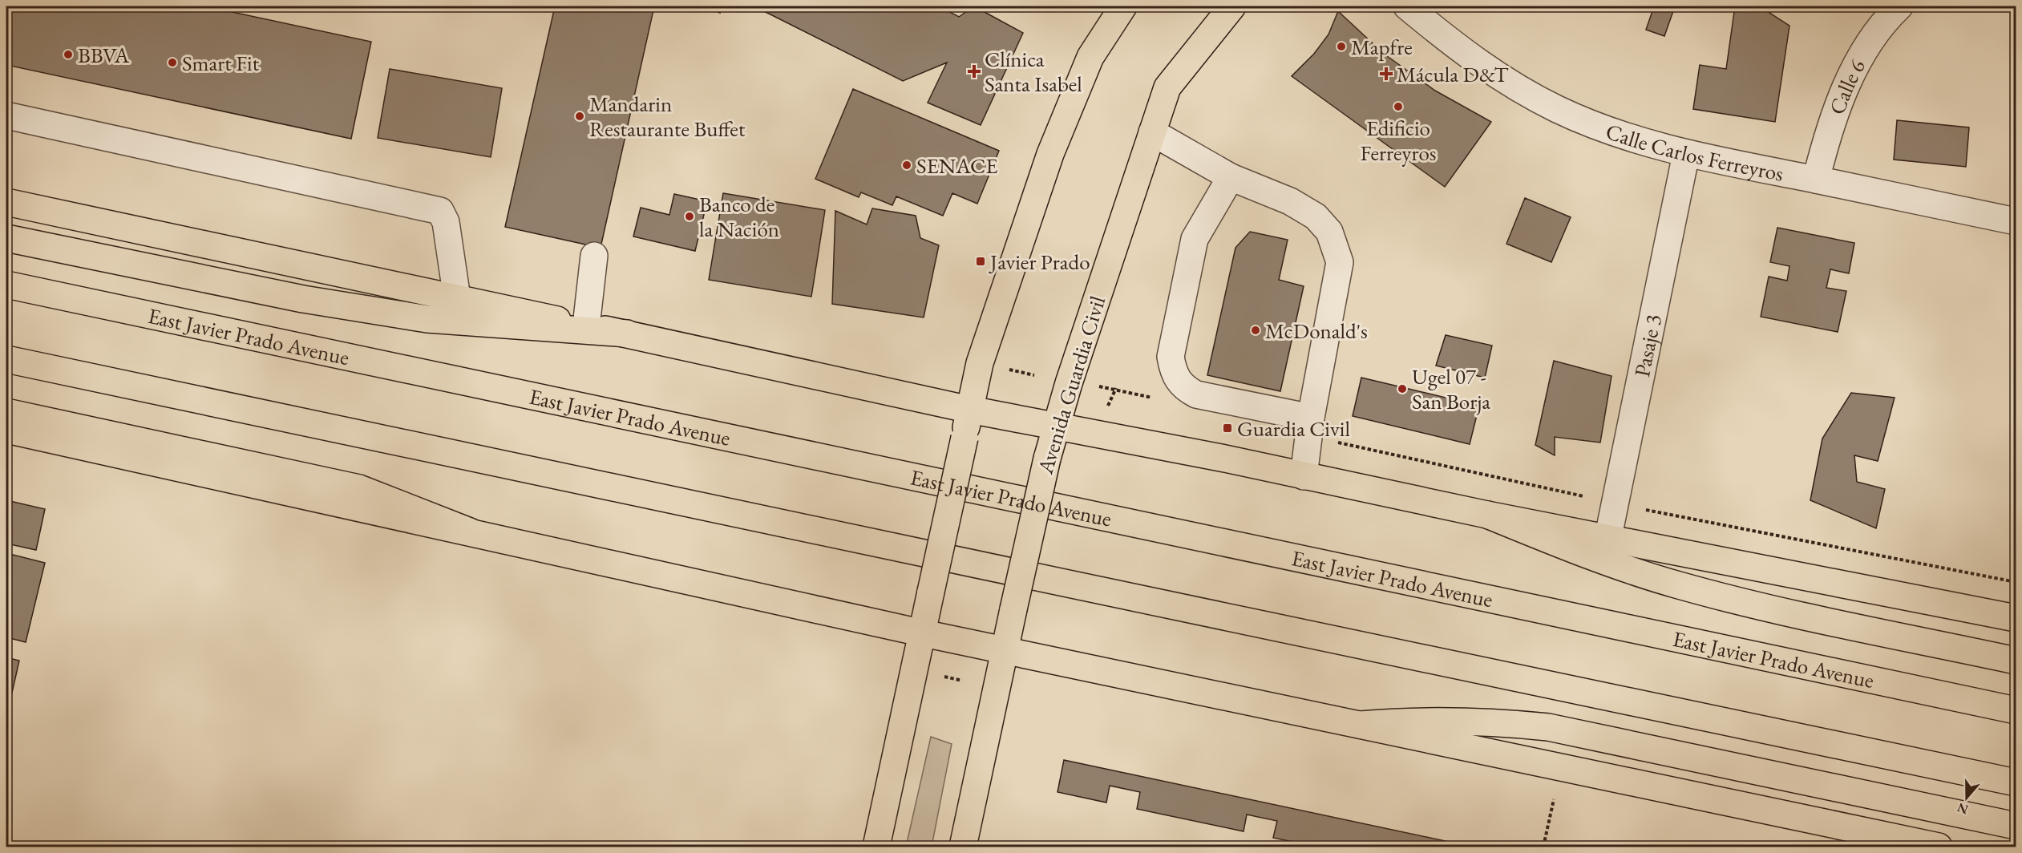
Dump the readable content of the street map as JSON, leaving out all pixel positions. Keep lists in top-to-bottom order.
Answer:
{
  "streets": {
    "main road": ["East Javier Prado Avenue", "Avenida Guardia Civil"],
    "street": ["Calle 6", "Calle Carlos Ferreyros", "Pasaje 3"]
  },
  "crossings": [
    ["Calle 6", "Calle Carlos Ferreyros"],
    ["Calle Carlos Ferreyros", "Pasaje 3"]
  ],
  "places": {
    "other": [
      "Mapfre",
      "BBVA",
      "Smart Fit",
      "Edificio Ferreyros",
      "Mandarin Restaurante Buffet",
      "SENACE",
      "Banco de la Nación",
      "McDonald's",
      "Ugel 07 - San Borja"
    ],
    "health": ["Clínica Santa Isabel", "Mácula D&T"],
    "transit": ["Javier Prado", "Guardia Civil"]
  },
  "north": "bottom"
}
